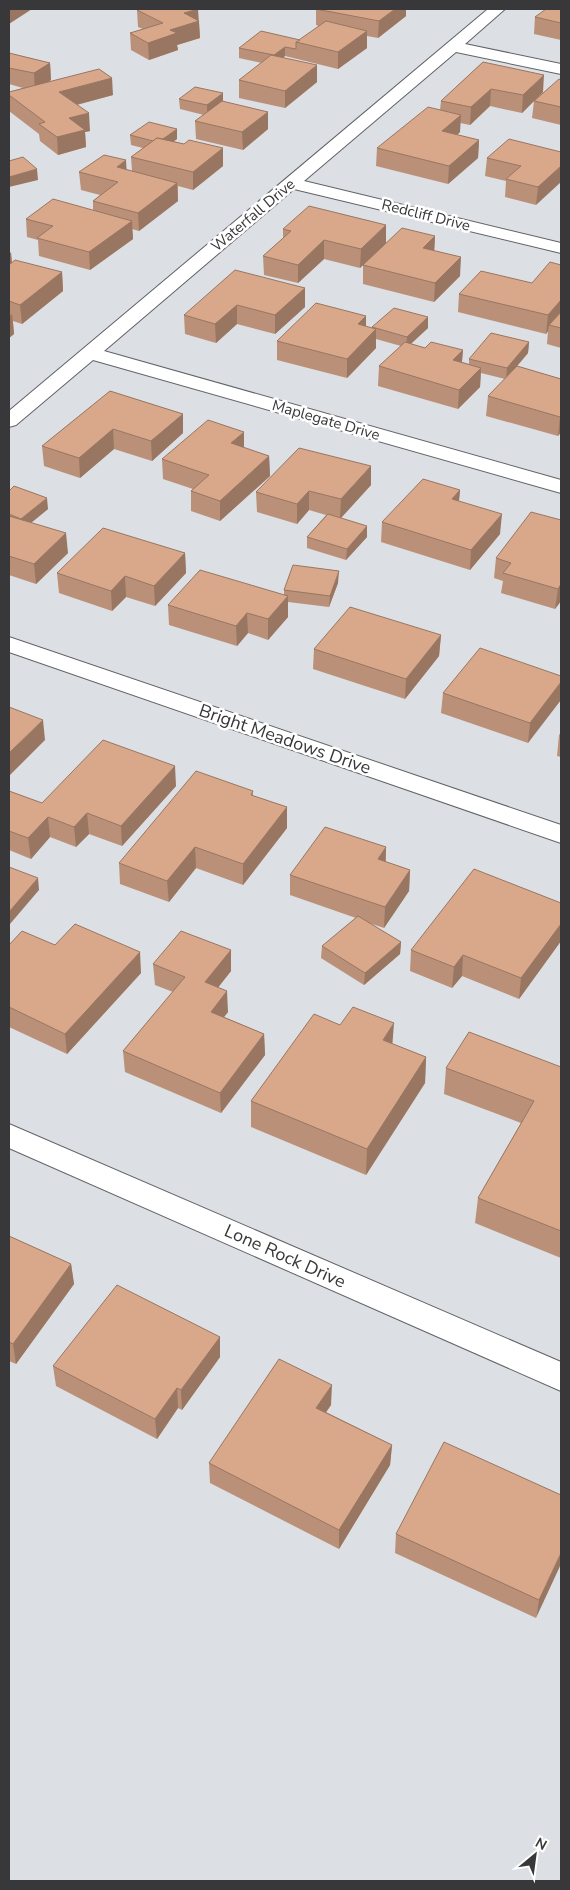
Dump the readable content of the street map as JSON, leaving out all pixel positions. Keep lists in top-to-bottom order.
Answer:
{
  "streets": {
    "street": [
      "Waterfall Drive",
      "Redcliff Drive",
      "Maplegate Drive",
      "Bright Meadows Drive",
      "Lone Rock Drive"
    ]
  },
  "crossings": [
    ["Waterfall Drive", "Redcliff Drive"],
    ["Waterfall Drive", "Maplegate Drive"]
  ],
  "north": "top right"
}
